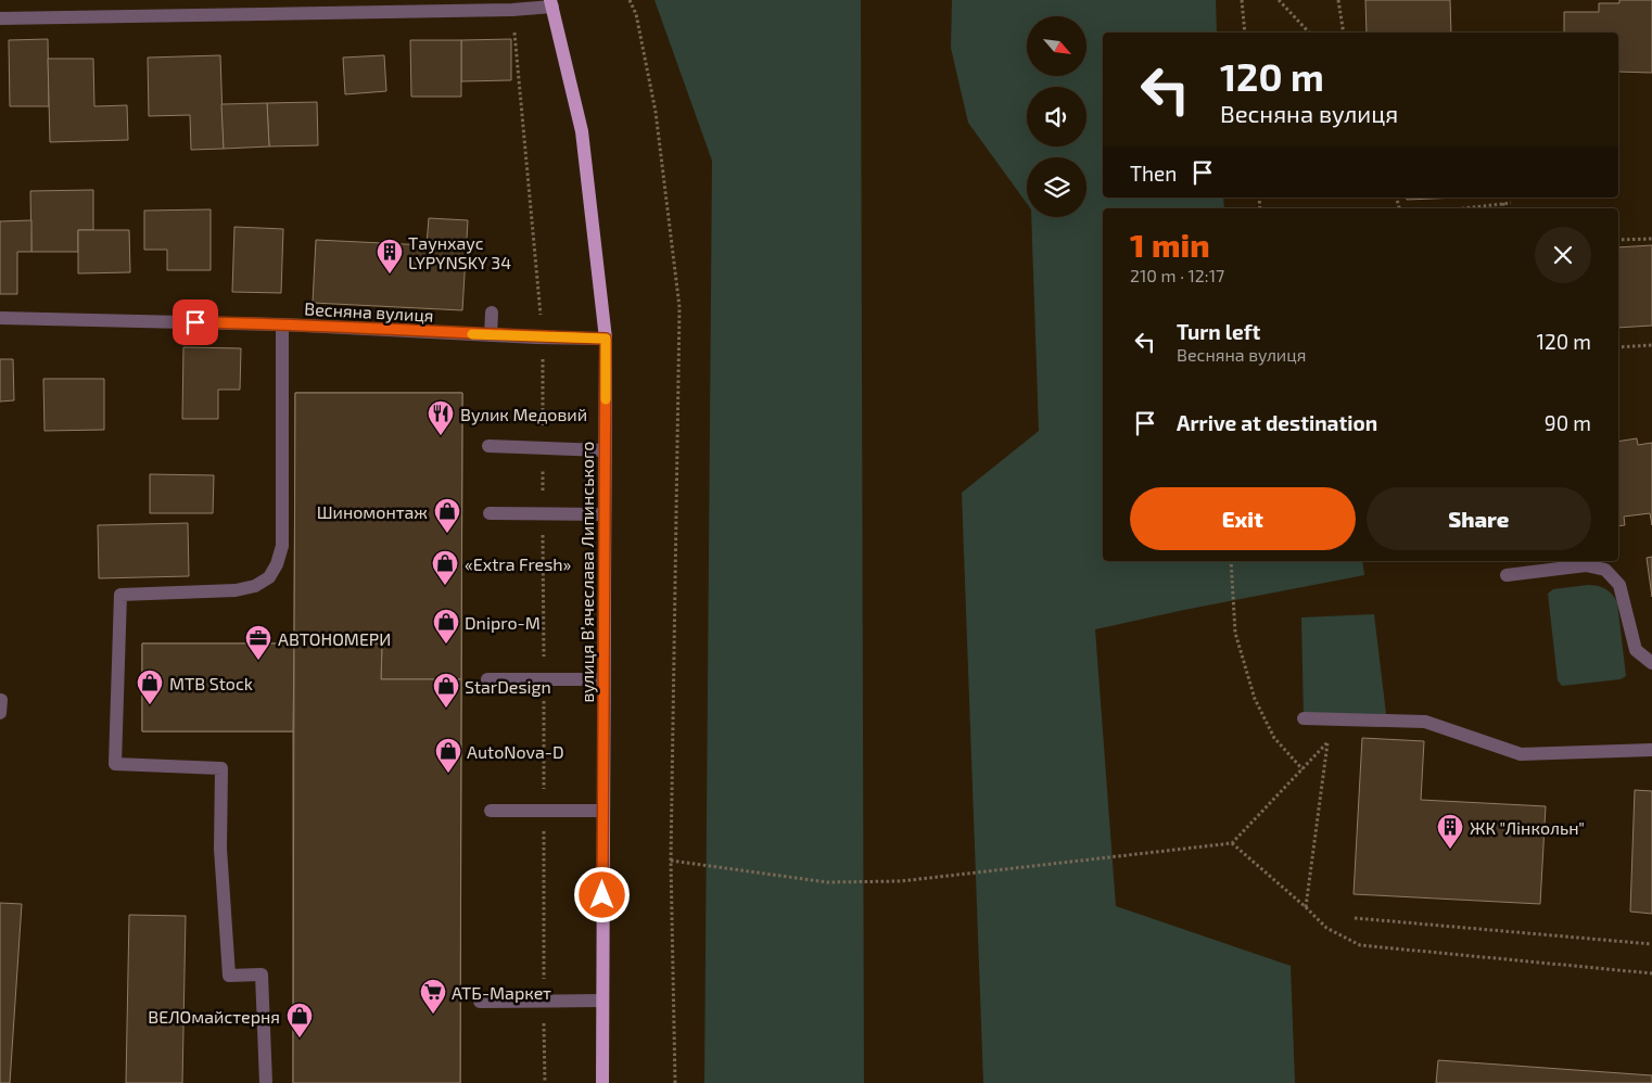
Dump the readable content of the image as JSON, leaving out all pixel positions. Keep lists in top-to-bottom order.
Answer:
{
  "streets": {
    "main road": ["вулиця Вʼячеслава Липинського"],
    "street": ["Весняна вулиця"]
  },
  "crossings": [
    ["Весняна вулиця", "вулиця Вʼячеслава Липинського"]
  ],
  "places": {
    "building": ["Таунхаус LYPYNSKY 34", "ЖК \"Лінкольн\""],
    "restaurant": ["Вулик Медовий"],
    "shop": [
      "Шиномонтаж",
      "«Extra Fresh»",
      "Dnipro-M",
      "MTB Stock",
      "StarDesign",
      "AutoNova-D",
      "ВЕЛОмайстерня"
    ],
    "office": ["АВТОНОМЕРИ"],
    "supermarket": ["АТБ-Маркет"]
  },
  "north": "bottom right",
  "page": {
    "turn": ["120 m", "Весняна вулиця"],
    "then": "Then",
    "heading": ["1 min", "210 m · 12:17"],
    "list": [
      {
        "name": "Turn left",
        "note": "Весняна вулиця",
        "value": "120 m"
      },
      {
        "name": "Arrive at destination",
        "value": "90 m"
      }
    ],
    "buttons": ["Exit", "Share"]
  }
}
